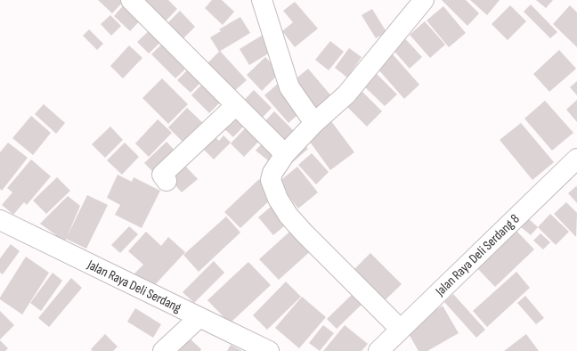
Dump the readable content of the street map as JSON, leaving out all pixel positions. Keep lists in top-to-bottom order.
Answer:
{
  "streets": {
    "street": ["Jalan Raya Deli Serdang 8", "Jalan Raya Deli Serdang"]
  }
}
